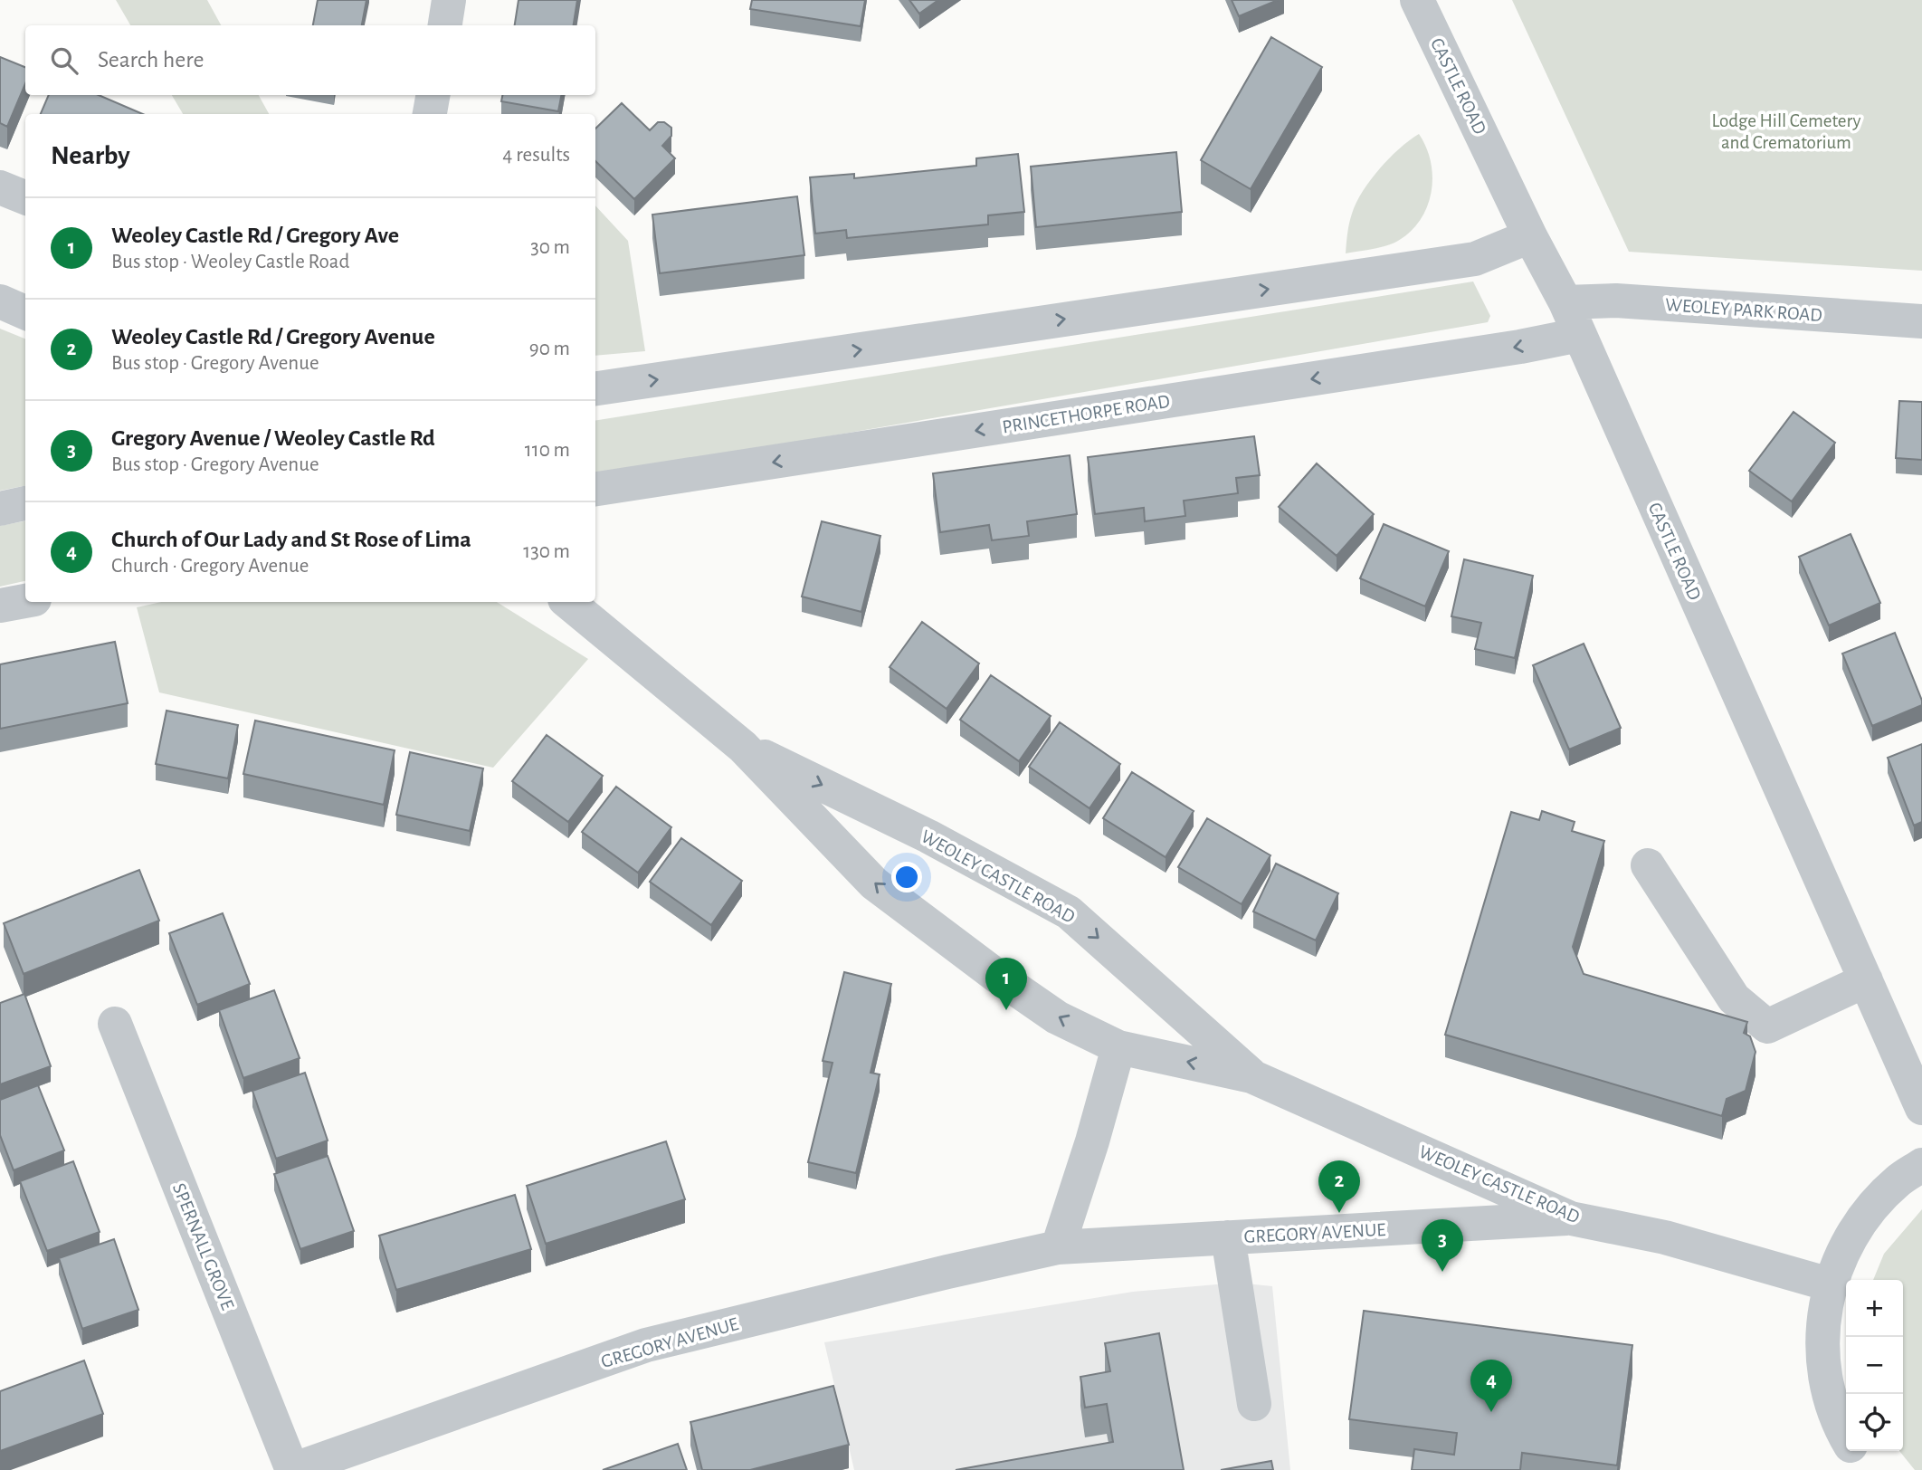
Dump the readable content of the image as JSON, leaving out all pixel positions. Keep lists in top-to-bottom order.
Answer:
{
  "streets": {
    "street": [
      "CASTLE ROAD",
      "WEOLEY PARK ROAD",
      "PRINCETHORPE ROAD",
      "WEOLEY CASTLE ROAD",
      "GREGORY AVENUE",
      "SPERNALL GROVE"
    ]
  },
  "crossings": [
    ["CASTLE ROAD", "WEOLEY PARK ROAD"],
    ["CASTLE ROAD", "PRINCETHORPE ROAD"],
    ["WEOLEY CASTLE ROAD", "GREGORY AVENUE"],
    ["GREGORY AVENUE", "SPERNALL GROVE"]
  ],
  "parks": ["Lodge Hill Cemetery and Crematorium"],
  "page": {
    "search": "Search here",
    "heading": ["Nearby", "4 results"],
    "list": [
      {
        "mark": "1",
        "name": "Weoley Castle Rd / Gregory Ave",
        "note": "Bus stop · Weoley Castle Road",
        "value": "30 m"
      },
      {
        "mark": "2",
        "name": "Weoley Castle Rd / Gregory Avenue",
        "note": "Bus stop · Gregory Avenue",
        "value": "90 m"
      },
      {
        "mark": "3",
        "name": "Gregory Avenue / Weoley Castle Rd",
        "note": "Bus stop · Gregory Avenue",
        "value": "110 m"
      },
      {
        "mark": "4",
        "name": "Church of Our Lady and St Rose of Lima",
        "note": "Church · Gregory Avenue",
        "value": "130 m"
      }
    ],
    "pins": [
      "1",
      "2",
      "3",
      "4"
    ],
    "map_buttons": ["+", "−"]
  }
}
